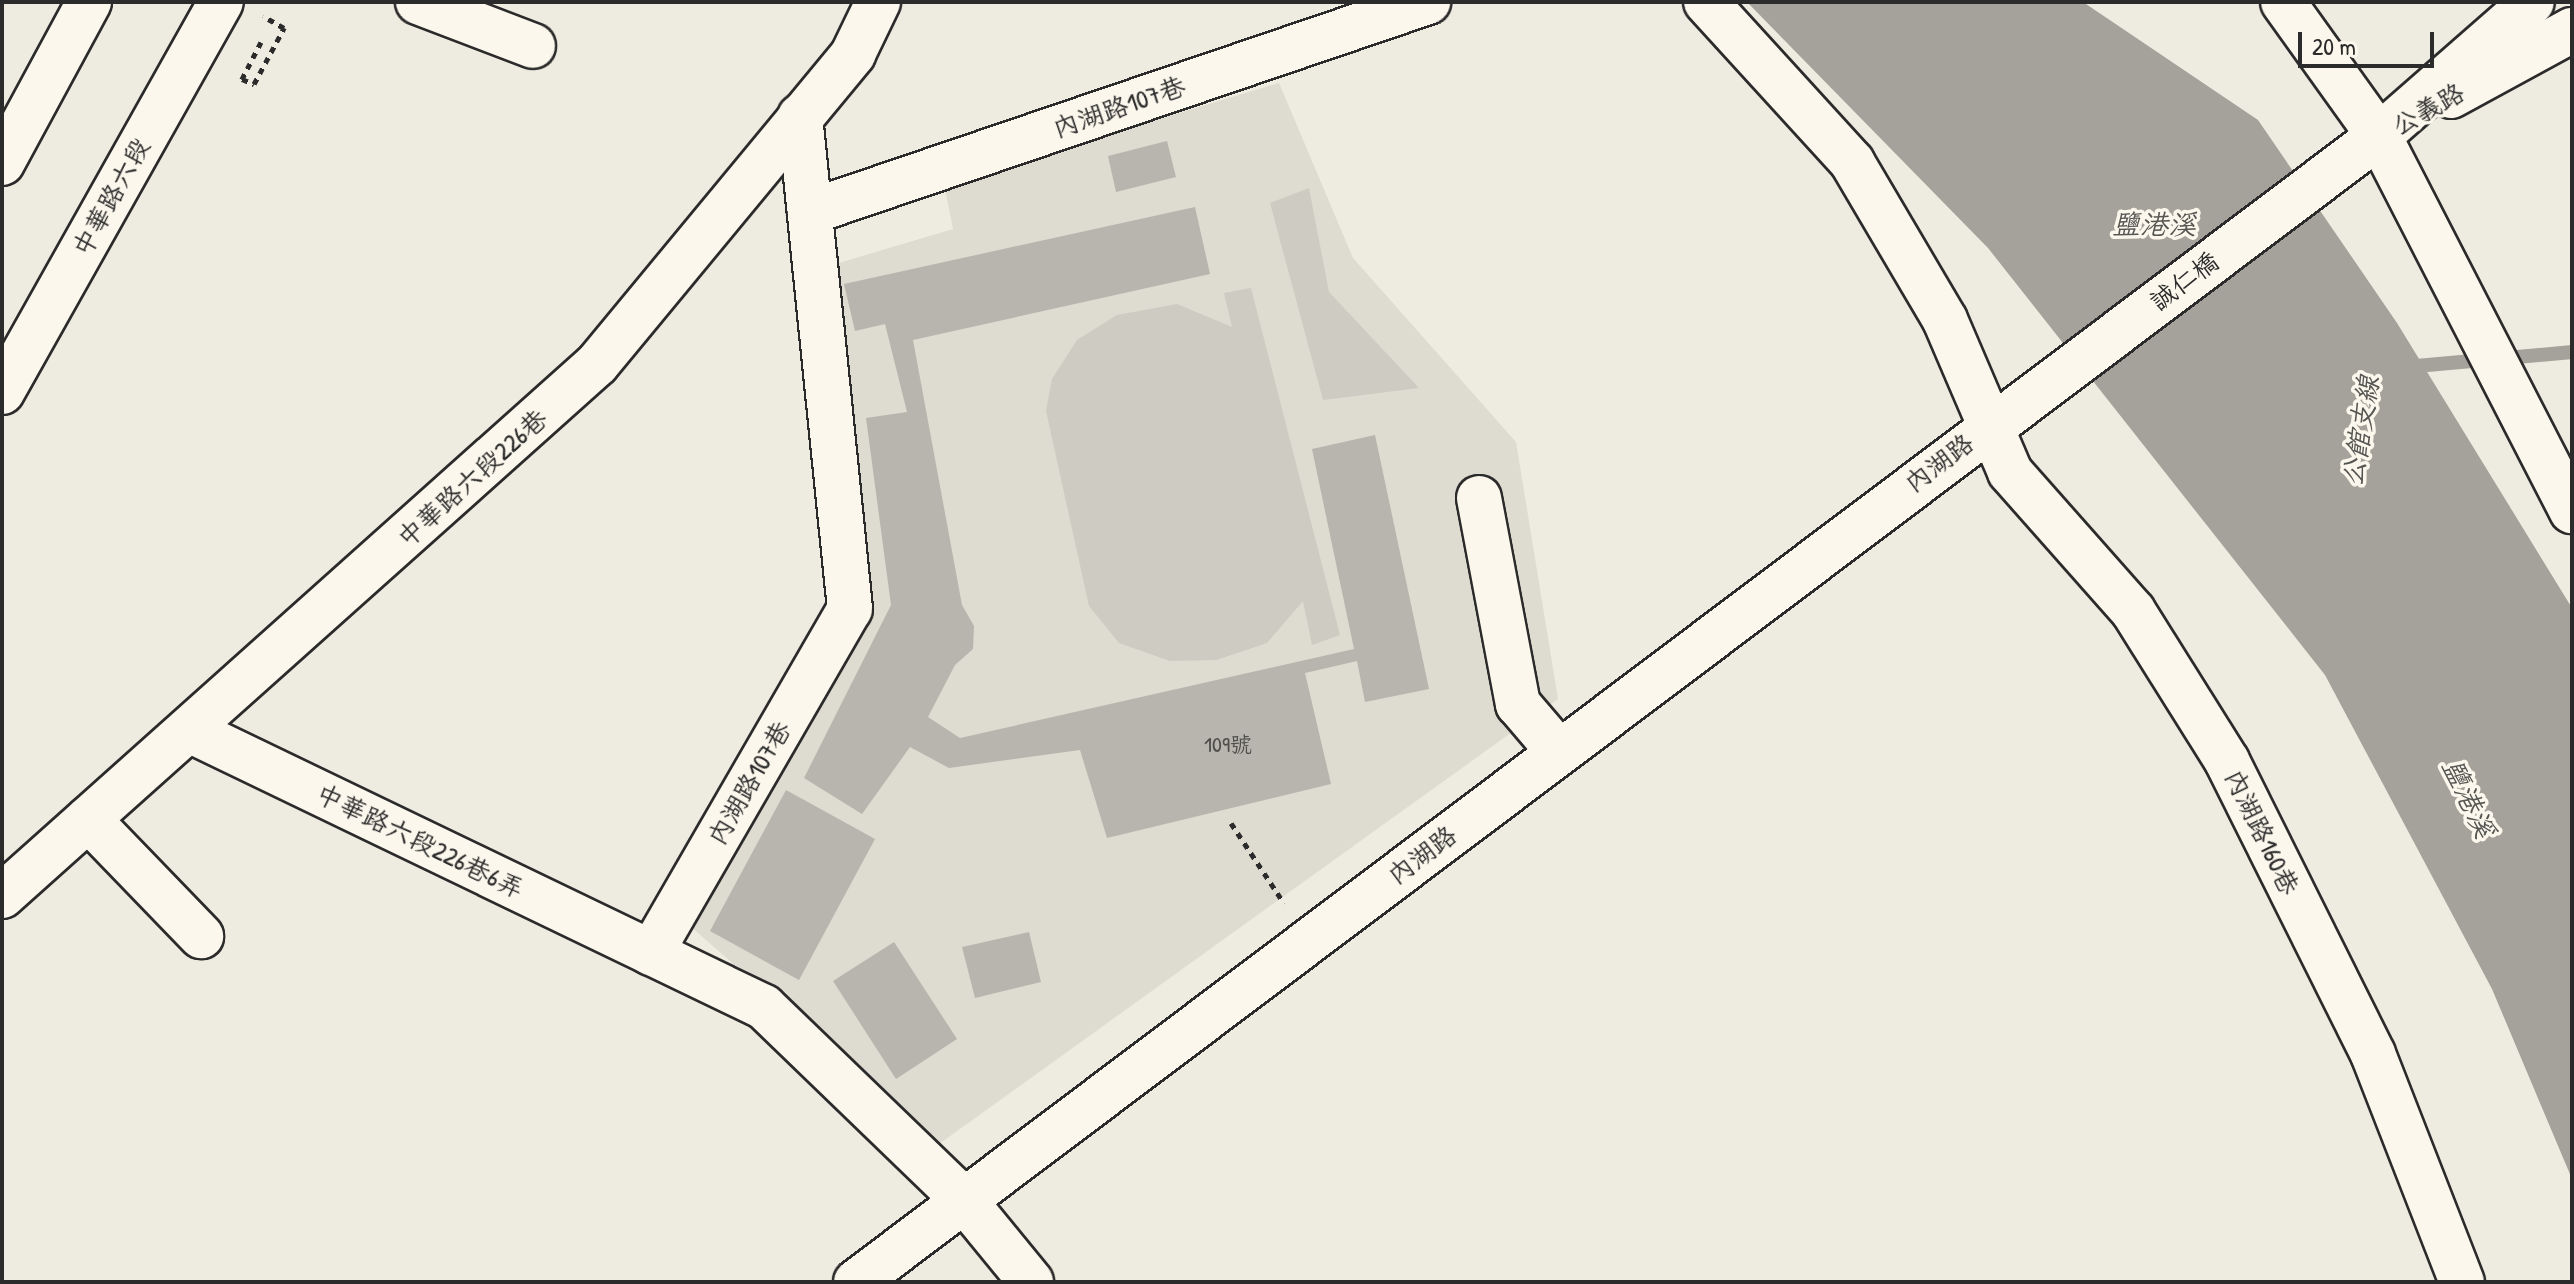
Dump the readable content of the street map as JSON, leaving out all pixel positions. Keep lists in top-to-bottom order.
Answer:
{
  "streets": {
    "main road": [
      "內湖路107巷",
      "公義路",
      "中華路六段",
      "誠仁橋",
      "內湖路",
      "中華路六段226巷",
      "內湖路160巷",
      "中華路六段226巷6弄"
    ]
  },
  "crossings": [
    ["內湖路107巷", "中華路六段226巷"],
    ["內湖路107巷", "中華路六段226巷6弄"],
    ["公義路", "誠仁橋"],
    ["誠仁橋", "內湖路"],
    ["誠仁橋", "內湖路160巷"],
    ["內湖路", "內湖路160巷"],
    ["中華路六段226巷", "中華路六段226巷6弄"]
  ],
  "water": ["鹽港溪", "公館支線"],
  "house_numbers": ["109號"],
  "scale_bar": "20 m"
}
